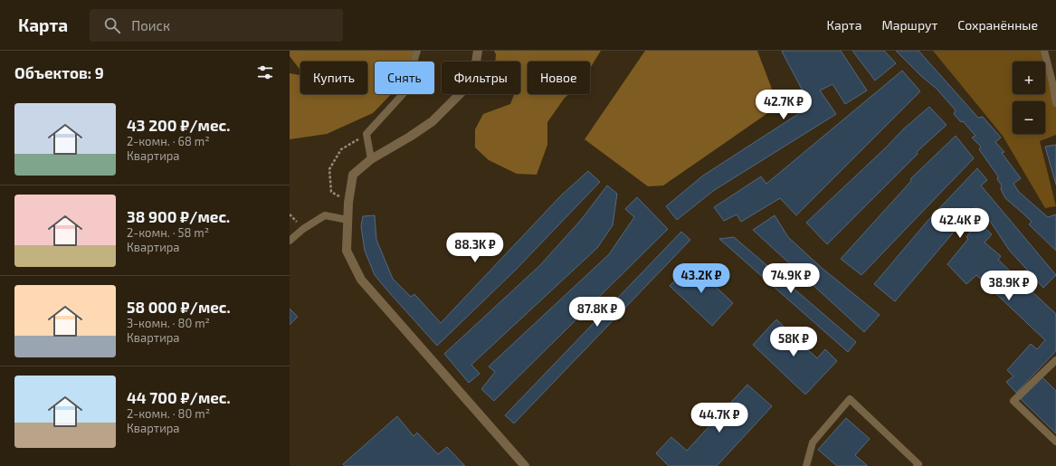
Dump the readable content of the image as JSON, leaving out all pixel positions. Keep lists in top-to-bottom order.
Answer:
{
  "page": {
    "header": "Карта",
    "search": "Поиск",
    "nav": ["Карта", "Маршрут", "Сохранённые"],
    "heading": "Объектов: 9",
    "map_buttons": ["+", "−"],
    "chip": [
      "Купить",
      "Снять",
      "Фильтры",
      "Новое"
    ],
    "price": [
      "42.7K ₽",
      "42.4K ₽",
      "88.3K ₽",
      "43.2K ₽",
      "74.9K ₽",
      "38.9K ₽",
      "87.8K ₽",
      "58K ₽",
      "44.7K ₽"
    ],
    "list": [
      {
        "name": "43 200 ₽/мес.",
        "note": "2-комн. · 68 m² · Квартира"
      },
      {
        "name": "38 900 ₽/мес.",
        "note": "2-комн. · 58 m² · Квартира"
      },
      {
        "name": "58 000 ₽/мес.",
        "note": "3-комн. · 80 m² · Квартира"
      },
      {
        "name": "44 700 ₽/мес.",
        "note": "2-комн. · 80 m² · Квартира"
      }
    ]
  }
}
